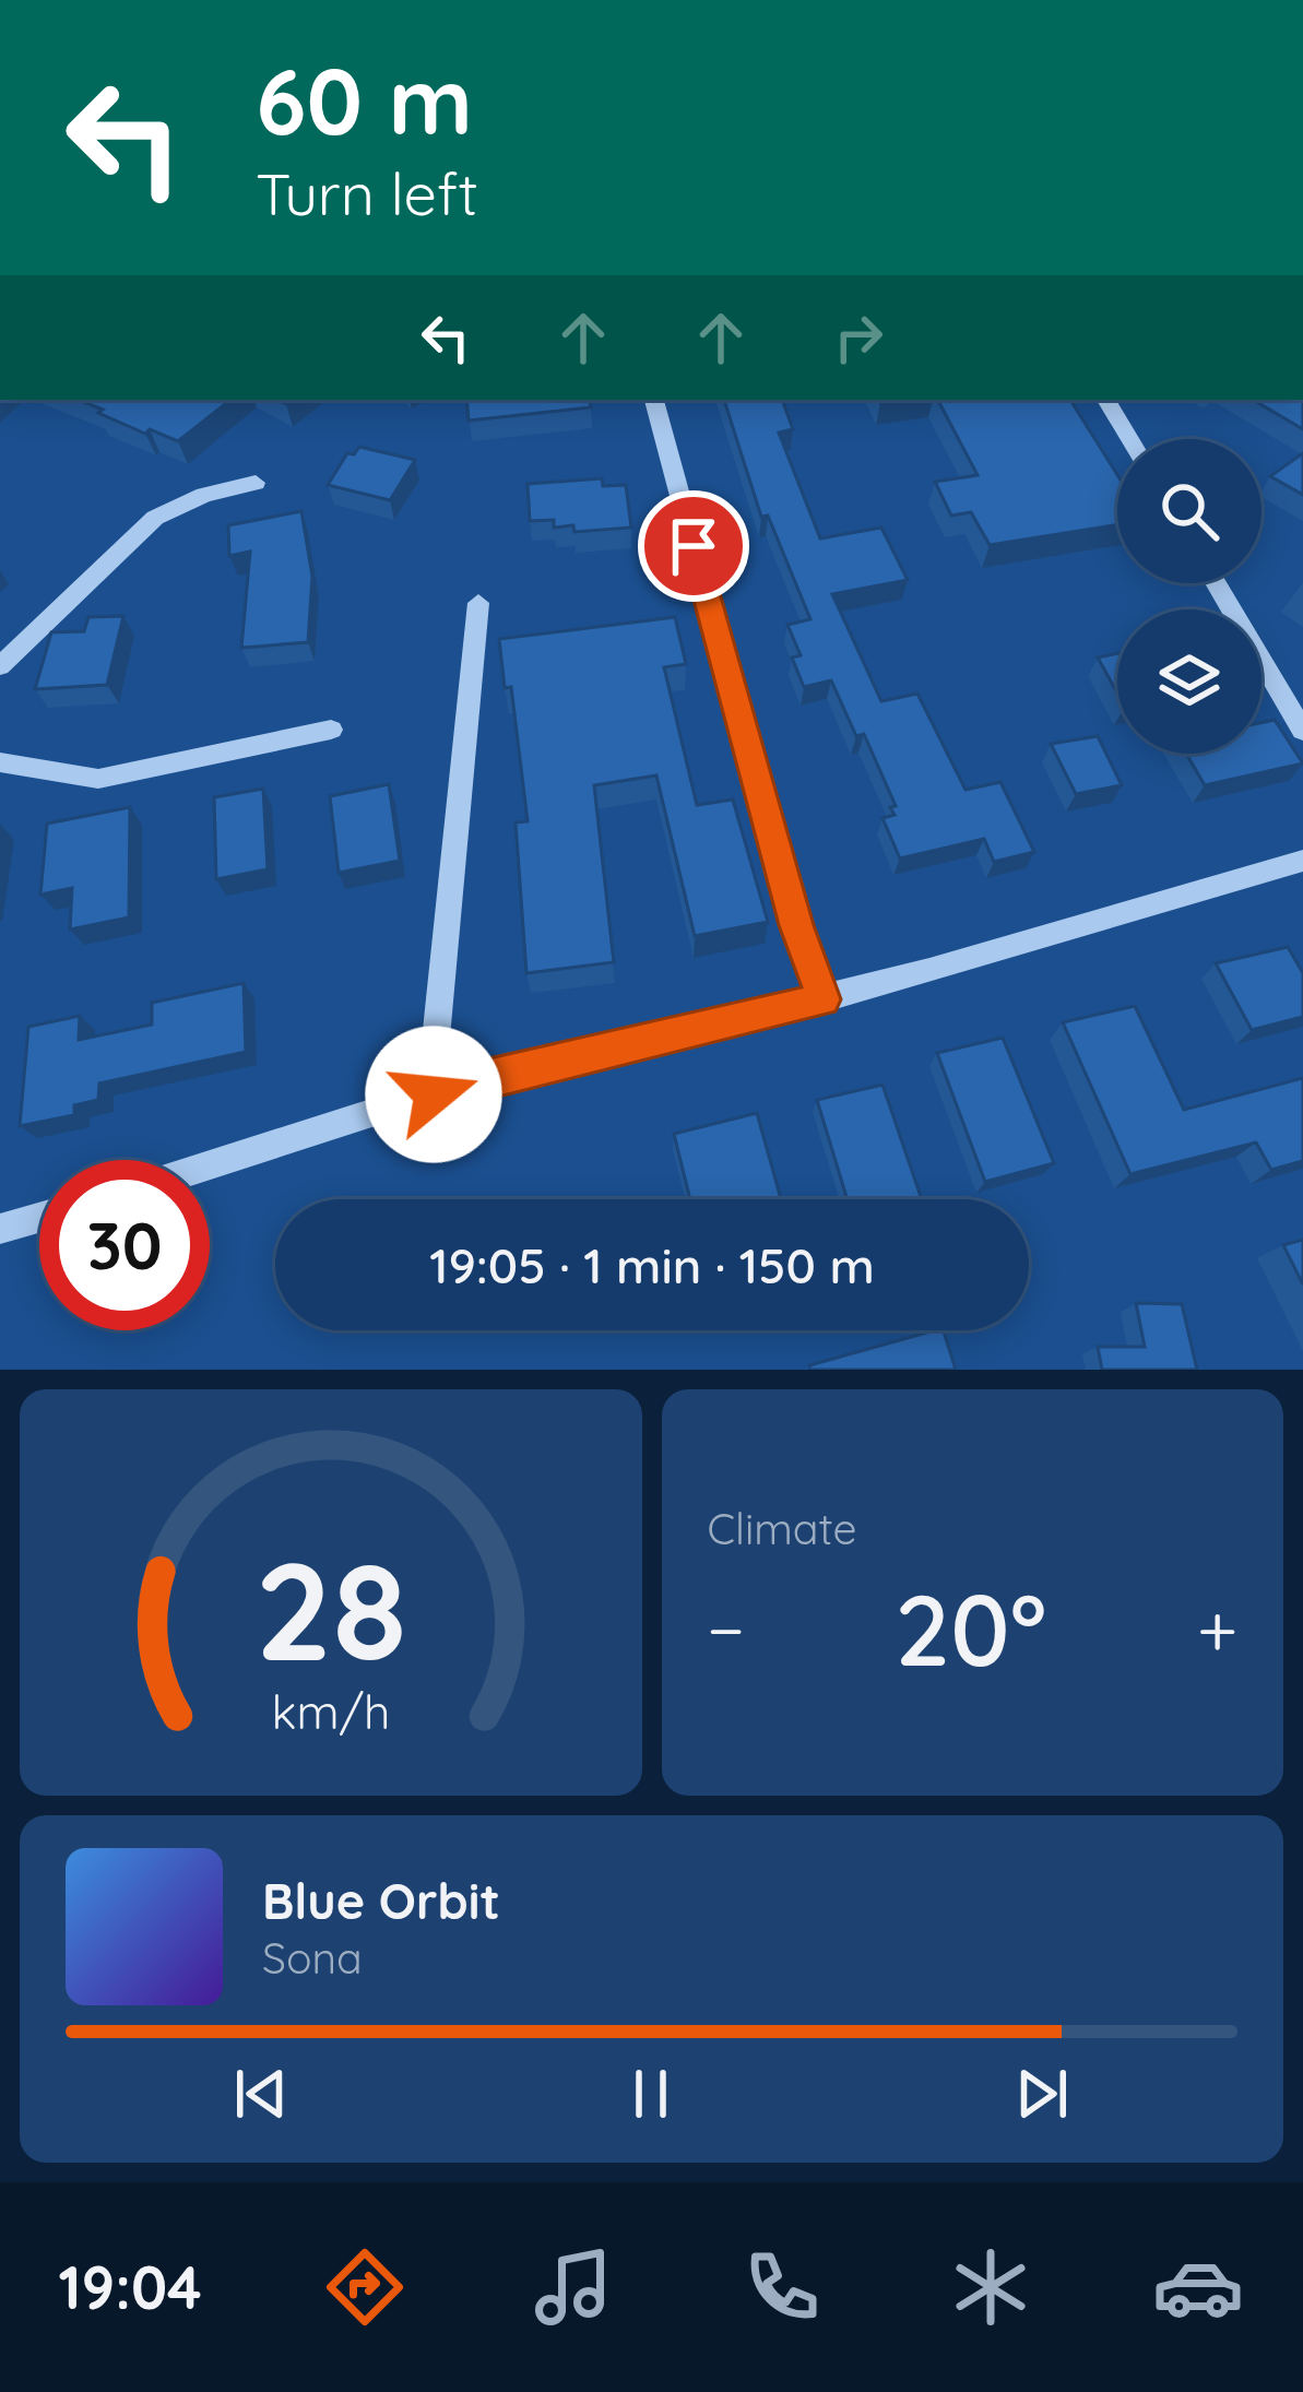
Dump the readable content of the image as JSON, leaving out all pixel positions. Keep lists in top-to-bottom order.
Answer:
{
  "page": {
    "turn": ["60 m", "Turn left"],
    "limit": "30",
    "trip": "19:05 · 1 min · 150 m",
    "tile": "Climate",
    "heat": ["−", "20°", "+"],
    "song": ["Blue Orbit", "Sona"],
    "tabs": "19:04",
    "gauge": ["28", "km/h"]
  }
}
